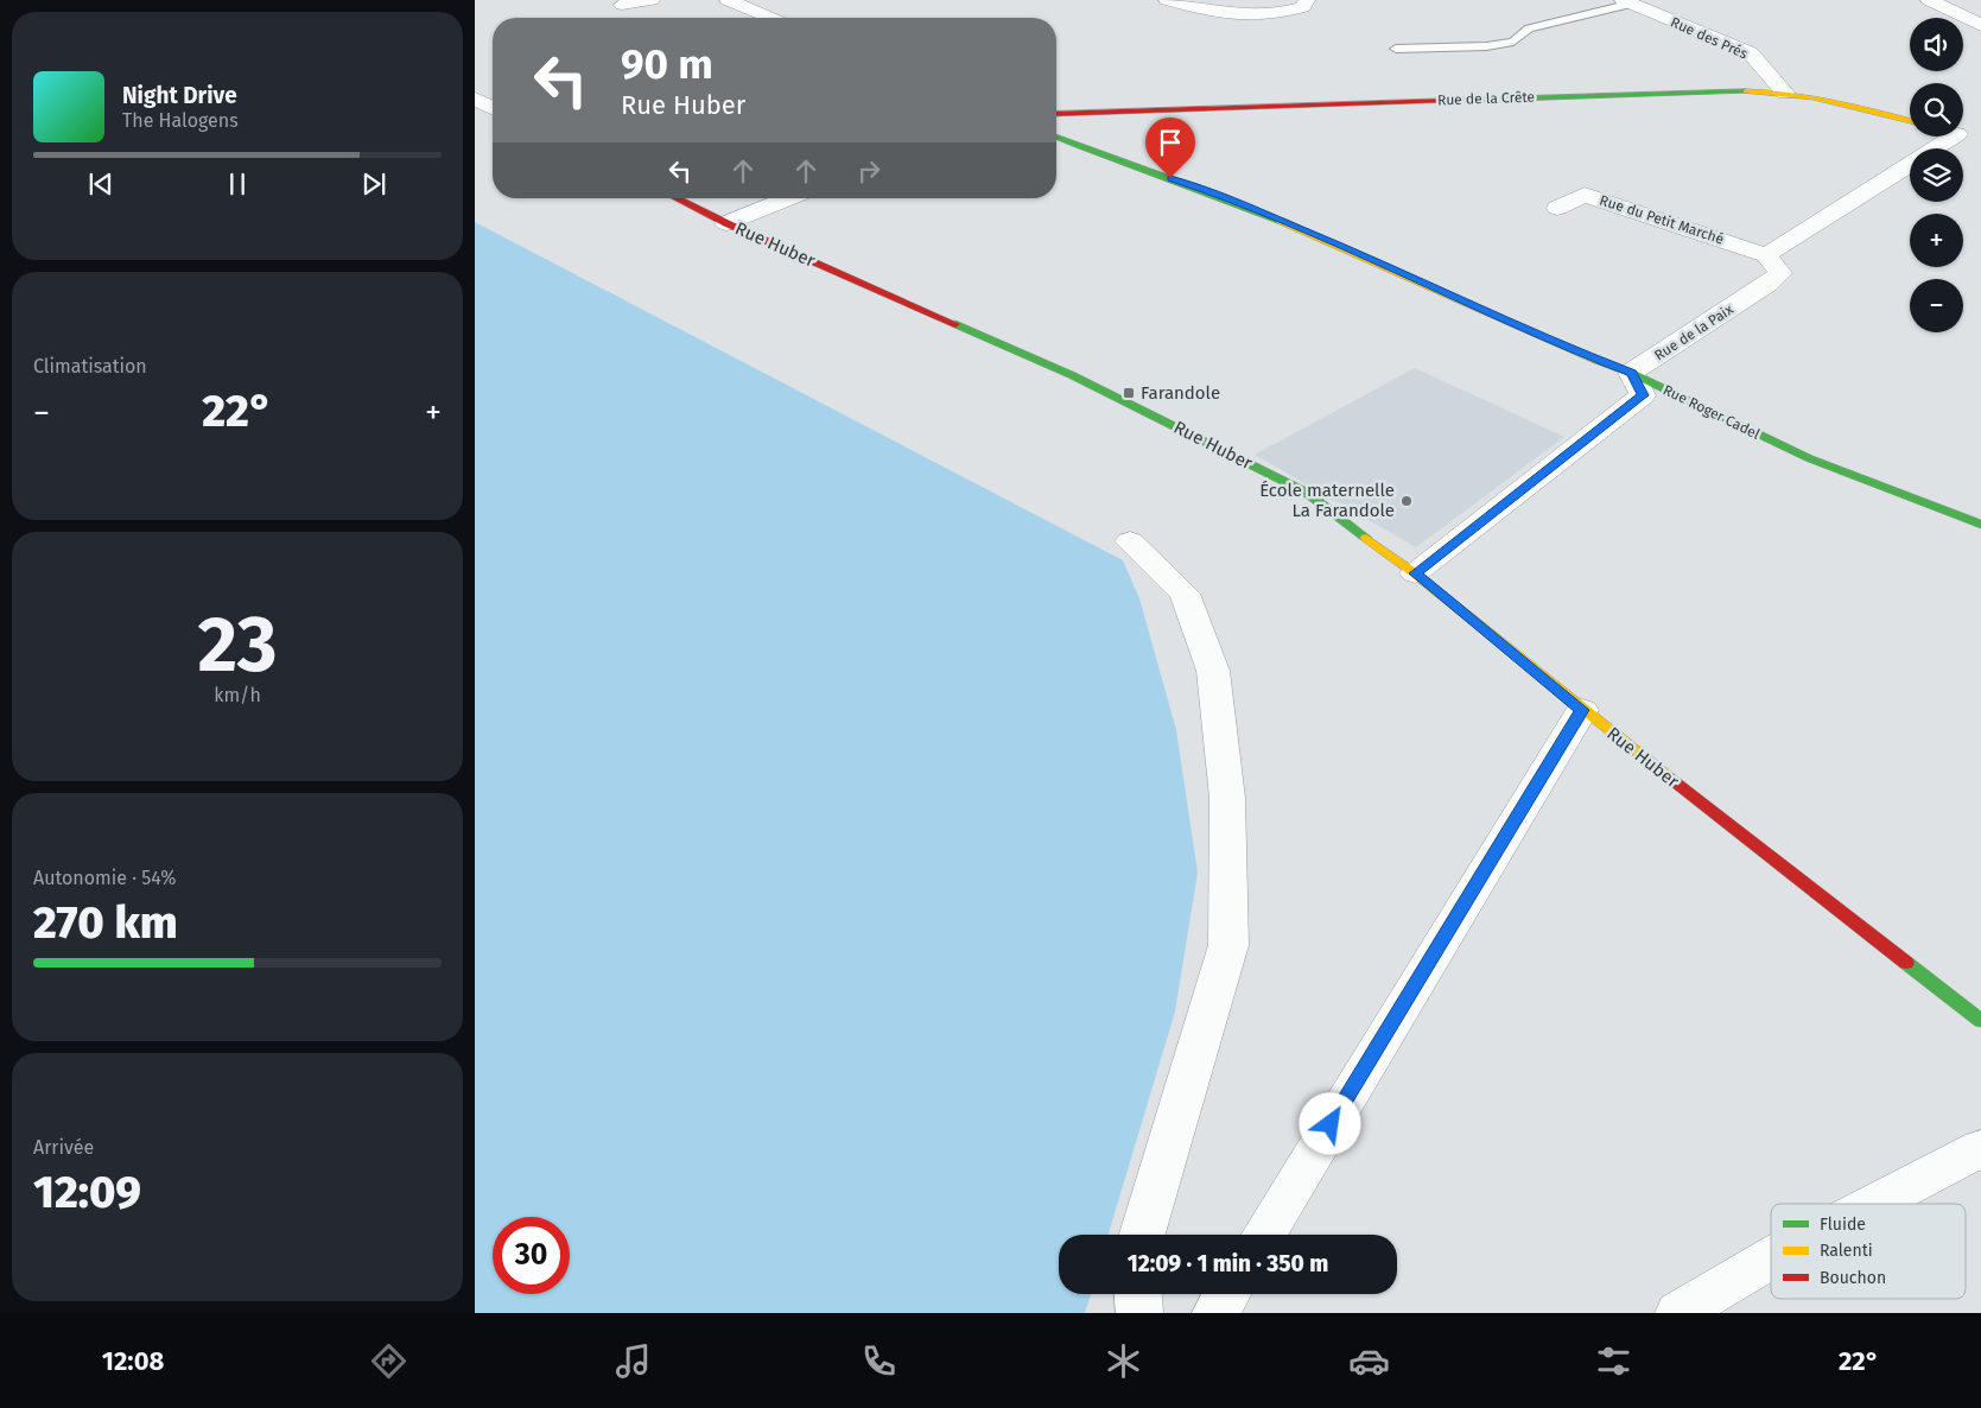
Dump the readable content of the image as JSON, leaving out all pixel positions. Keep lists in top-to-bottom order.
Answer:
{
  "streets": {
    "street": [
      "Rue des Prés",
      "Rue de la Crête",
      "Rue du Petit Marché",
      "Rue Huber",
      "Rue de la Paix",
      "Rue Roger Cadel"
    ]
  },
  "crossings": [
    ["Rue des Prés", "Rue de la Crête"],
    ["Rue du Petit Marché", "Rue de la Paix"],
    ["Rue de la Paix", "Rue Roger Cadel"]
  ],
  "places": {
    "transit": ["Farandole"],
    "other": ["École maternelle La Farandole"]
  },
  "legend": ["Fluide", "Ralenti", "Bouchon"],
  "page": {
    "map_buttons": ["+", "−"],
    "turn": ["90 m", "Rue Huber"],
    "song": ["Night Drive", "The Halogens"],
    "tile": [
      "Climatisation",
      ["23", "km/h"],
      ["Autonomie · 54%", "270 km"],
      ["Arrivée", "12:09"]
    ],
    "heat": ["−", "22°", "+"],
    "limit": "30",
    "trip": "12:09 · 1 min · 350 m",
    "tabs": ["12:08", "22°"]
  }
}
